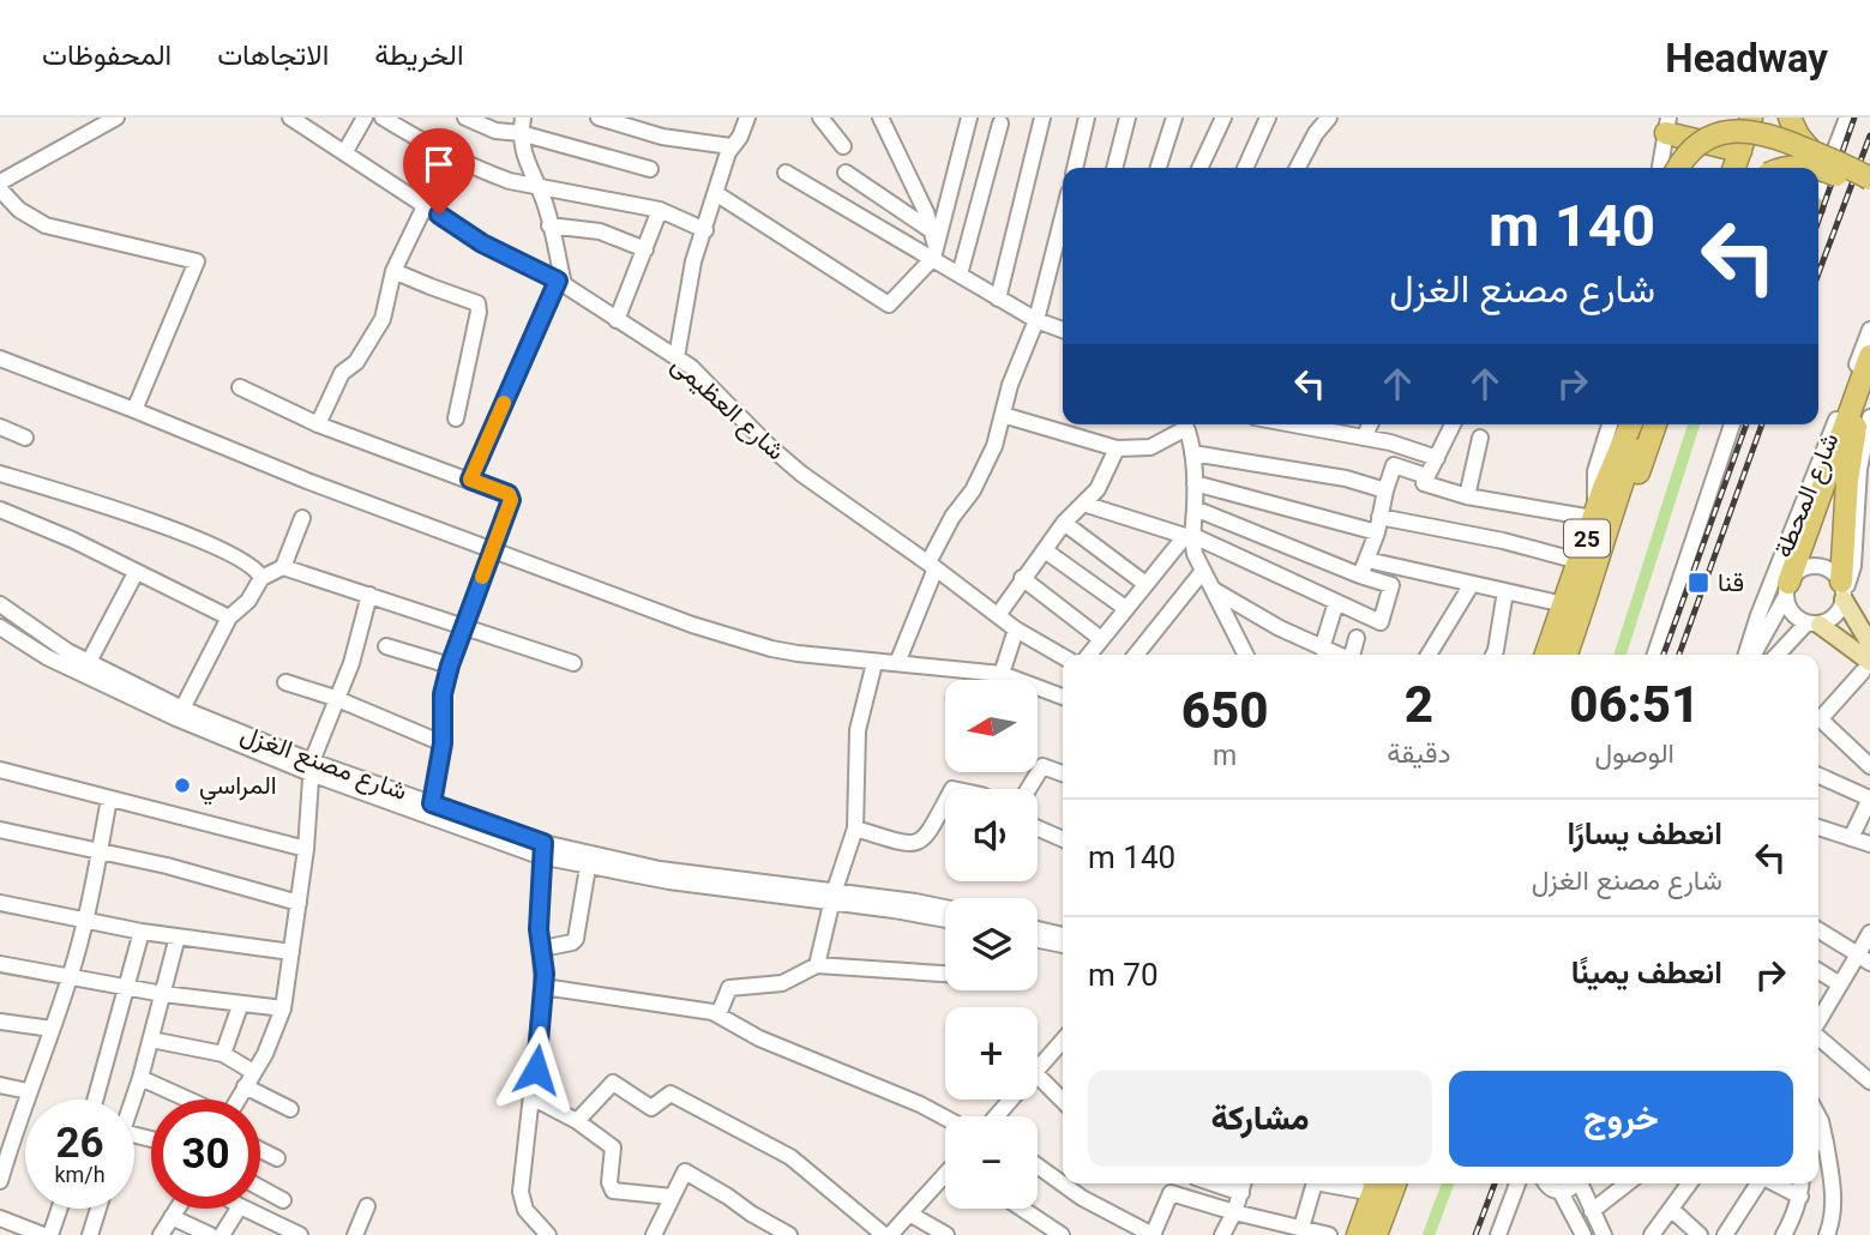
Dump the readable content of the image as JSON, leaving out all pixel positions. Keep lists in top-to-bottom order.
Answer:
{
  "streets": {
    "highway": ["25"],
    "street": ["شارع العظيمى", "شارع المحطة", "شارع مصنع الغزل"]
  },
  "places": {
    "transit": ["قنا"],
    "other": ["المراسي"]
  },
  "north": "left",
  "page": {
    "header": "Headway",
    "nav": ["الخريطة", "الاتجاهات", "المحفوظات"],
    "turn": ["140 m", "شارع مصنع الغزل"],
    "eta": [
      "06:51",
      "الوصول",
      "2",
      "دقيقة",
      "650",
      "m"
    ],
    "map_buttons": ["+", "−"],
    "list": [
      {
        "name": "انعطف يسارًا",
        "note": "شارع مصنع الغزل",
        "value": "140 m"
      },
      {
        "name": "انعطف يمينًا",
        "value": "70 m"
      }
    ],
    "buttons": ["خروج", "مشاركة"],
    "speed": "26 km/h",
    "limit": "30"
  }
}
